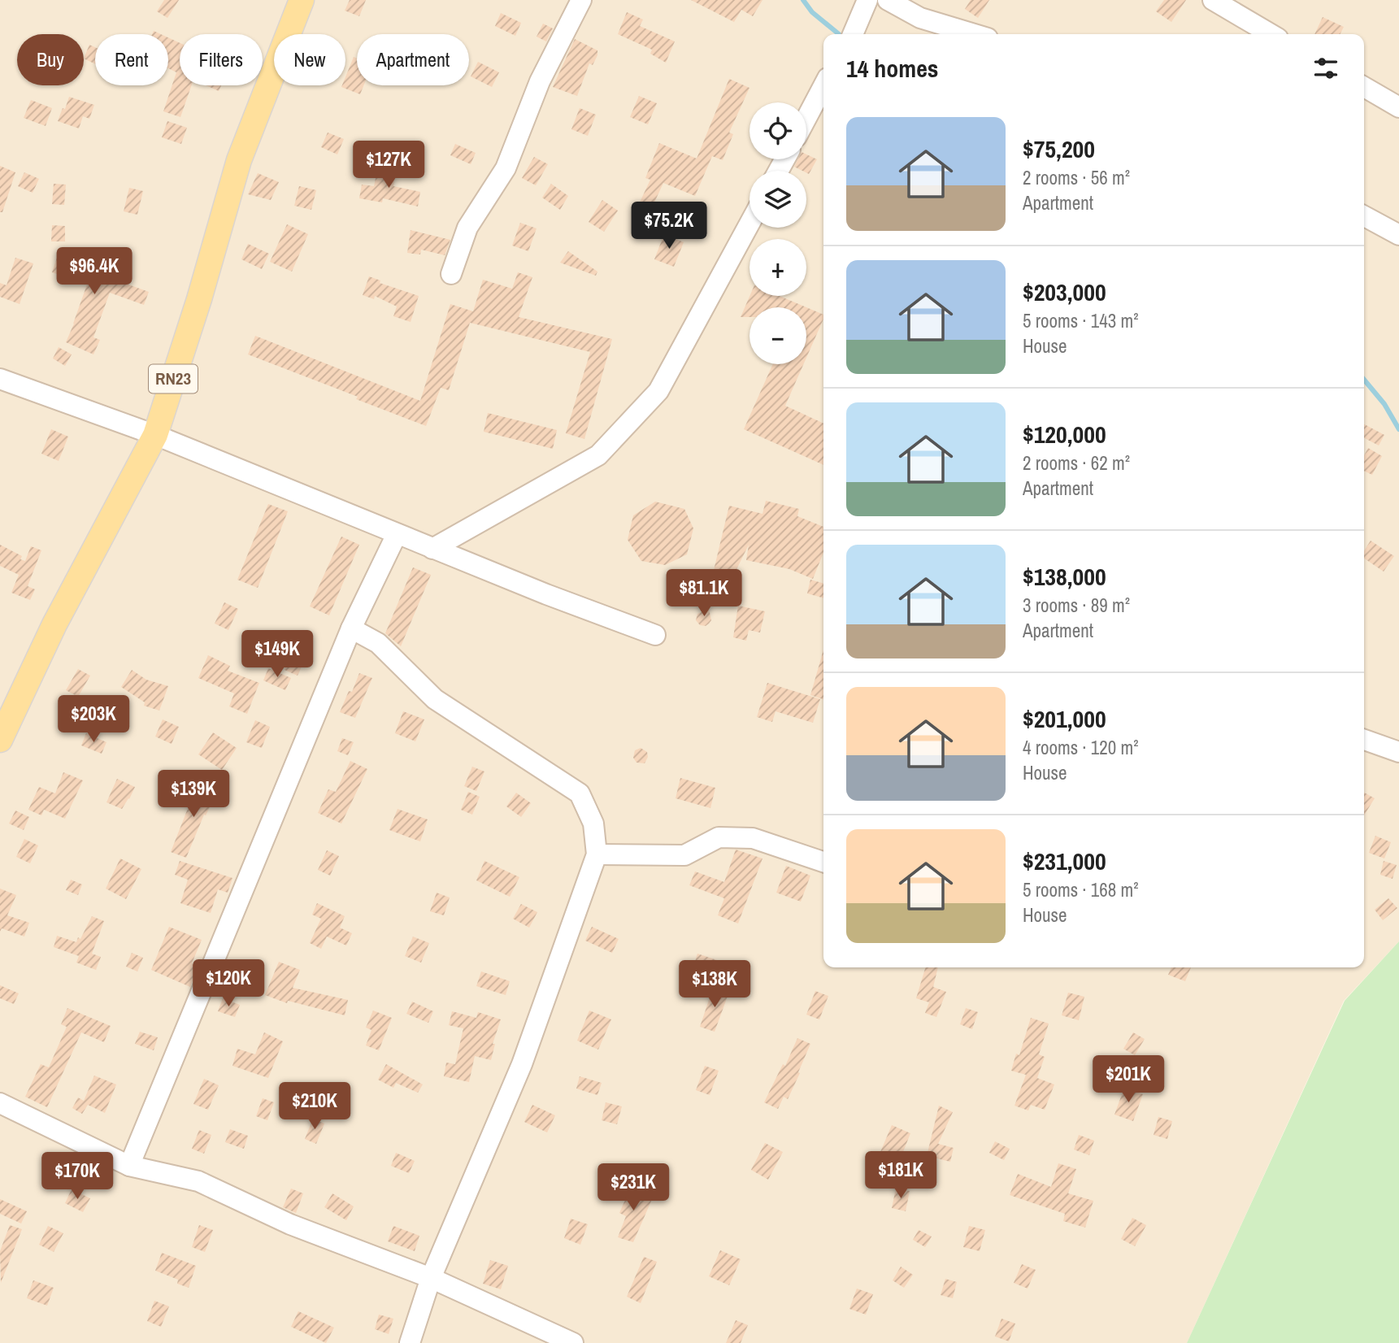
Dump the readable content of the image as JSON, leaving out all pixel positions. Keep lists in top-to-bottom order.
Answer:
{
  "streets": {
    "main road": ["RN23"]
  },
  "page": {
    "chip": [
      "Buy",
      "Rent",
      "Filters",
      "New",
      "Apartment"
    ],
    "heading": "14 homes",
    "map_buttons": ["+", "−"],
    "list": [
      {
        "name": "$75,200",
        "note": "2 rooms · 56 m² · Apartment"
      },
      {
        "name": "$203,000",
        "note": "5 rooms · 143 m² · House"
      },
      {
        "name": "$120,000",
        "note": "2 rooms · 62 m² · Apartment"
      },
      {
        "name": "$138,000",
        "note": "3 rooms · 89 m² · Apartment"
      },
      {
        "name": "$201,000",
        "note": "4 rooms · 120 m² · House"
      },
      {
        "name": "$231,000",
        "note": "5 rooms · 168 m² · House"
      }
    ],
    "price": [
      "$127K",
      "$75.2K",
      "$96.4K",
      "$81.1K",
      "$149K",
      "$203K",
      "$139K",
      "$120K",
      "$138K",
      "$201K",
      "$210K",
      "$181K",
      "$170K",
      "$231K"
    ]
  }
}
